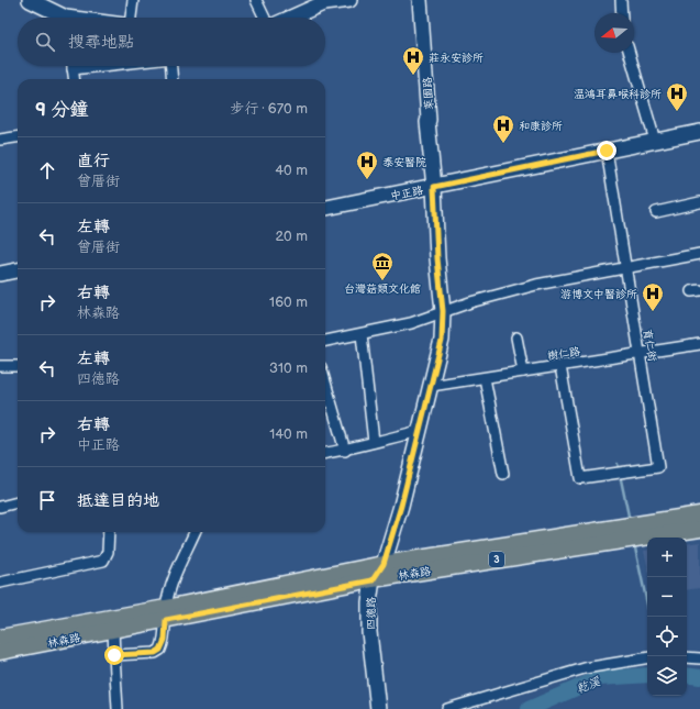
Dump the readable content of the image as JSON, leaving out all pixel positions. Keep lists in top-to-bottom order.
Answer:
{
  "streets": {
    "main road": ["3", "林森路"],
    "street": [
      "萊園路",
      "中正路",
      "育仁街",
      "樹仁路",
      "四德路"
    ]
  },
  "crossings": [
    ["萊園路", "中正路"],
    ["萊園路", "四德路"],
    ["中正路", "育仁街"],
    ["中正路", "四德路"],
    ["育仁街", "樹仁路"],
    ["樹仁路", "四德路"],
    ["3", "林森路"],
    ["林森路", "四德路"]
  ],
  "water": ["乾溪"],
  "places": {
    "hospital": [
      "莊永安診所",
      "溫鴻耳鼻喉科診所",
      "和康診所",
      "泰安醫院",
      "游博文中醫診所"
    ],
    "museum": ["台灣菇類文化館"]
  },
  "north": "left",
  "page": {
    "search": "搜尋地點",
    "heading": ["9 分鐘", "步行 · 670 m"],
    "list": [
      ["直行", "曾厝街", "40 m"],
      ["左轉", "曾厝街", "20 m"],
      ["右轉", "林森路", "160 m"],
      ["左轉", "四德路", "310 m"],
      ["右轉", "中正路", "140 m"],
      "抵達目的地"
    ],
    "map_buttons": ["+", "−"]
  }
}
